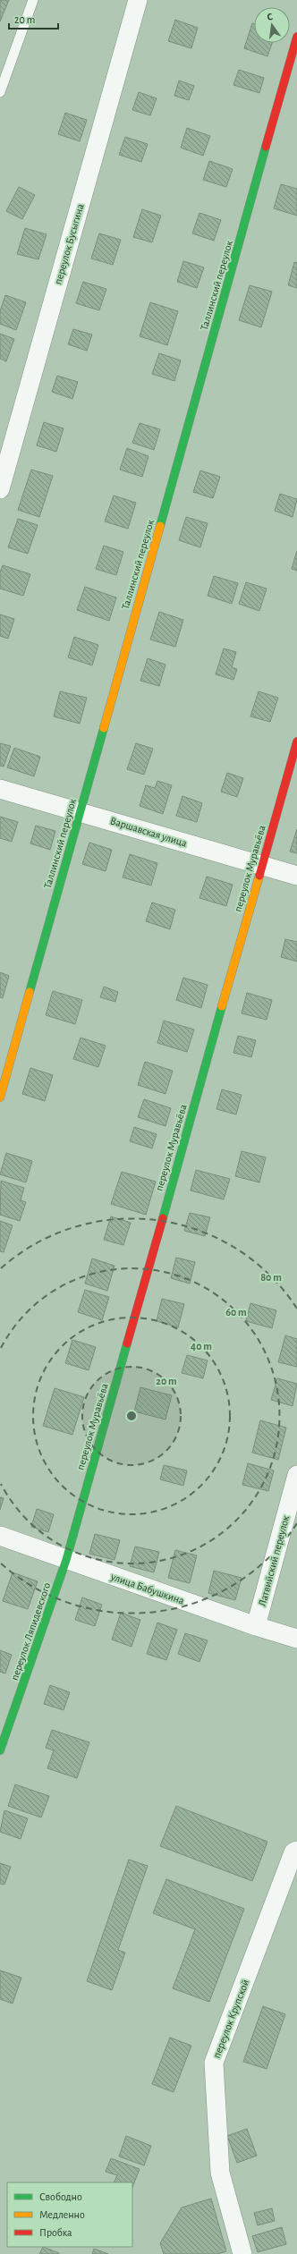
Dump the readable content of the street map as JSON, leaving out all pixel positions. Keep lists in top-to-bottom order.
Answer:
{
  "streets": {
    "street": [
      "переулок Бусыгина",
      "Таллинский переулок",
      "Варшавская улица",
      "переулок Муравьёва",
      "Латвийский переулок",
      "улица Бабушкина",
      "переулок Ляпидевского",
      "переулок Крупской"
    ]
  },
  "crossings": [
    ["Таллинский переулок", "Варшавская улица"],
    ["Варшавская улица", "переулок Муравьёва"],
    ["переулок Муравьёва", "улица Бабушкина"],
    ["переулок Муравьёва", "переулок Ляпидевского"],
    ["Латвийский переулок", "улица Бабушкина"],
    ["улица Бабушкина", "переулок Ляпидевского"]
  ],
  "legend": ["Свободно", "Медленно", "Пробка"],
  "scale_bar": "20 m",
  "north": "top",
  "rings": [
    "80 m",
    "60 m",
    "40 m",
    "20 m"
  ]
}
